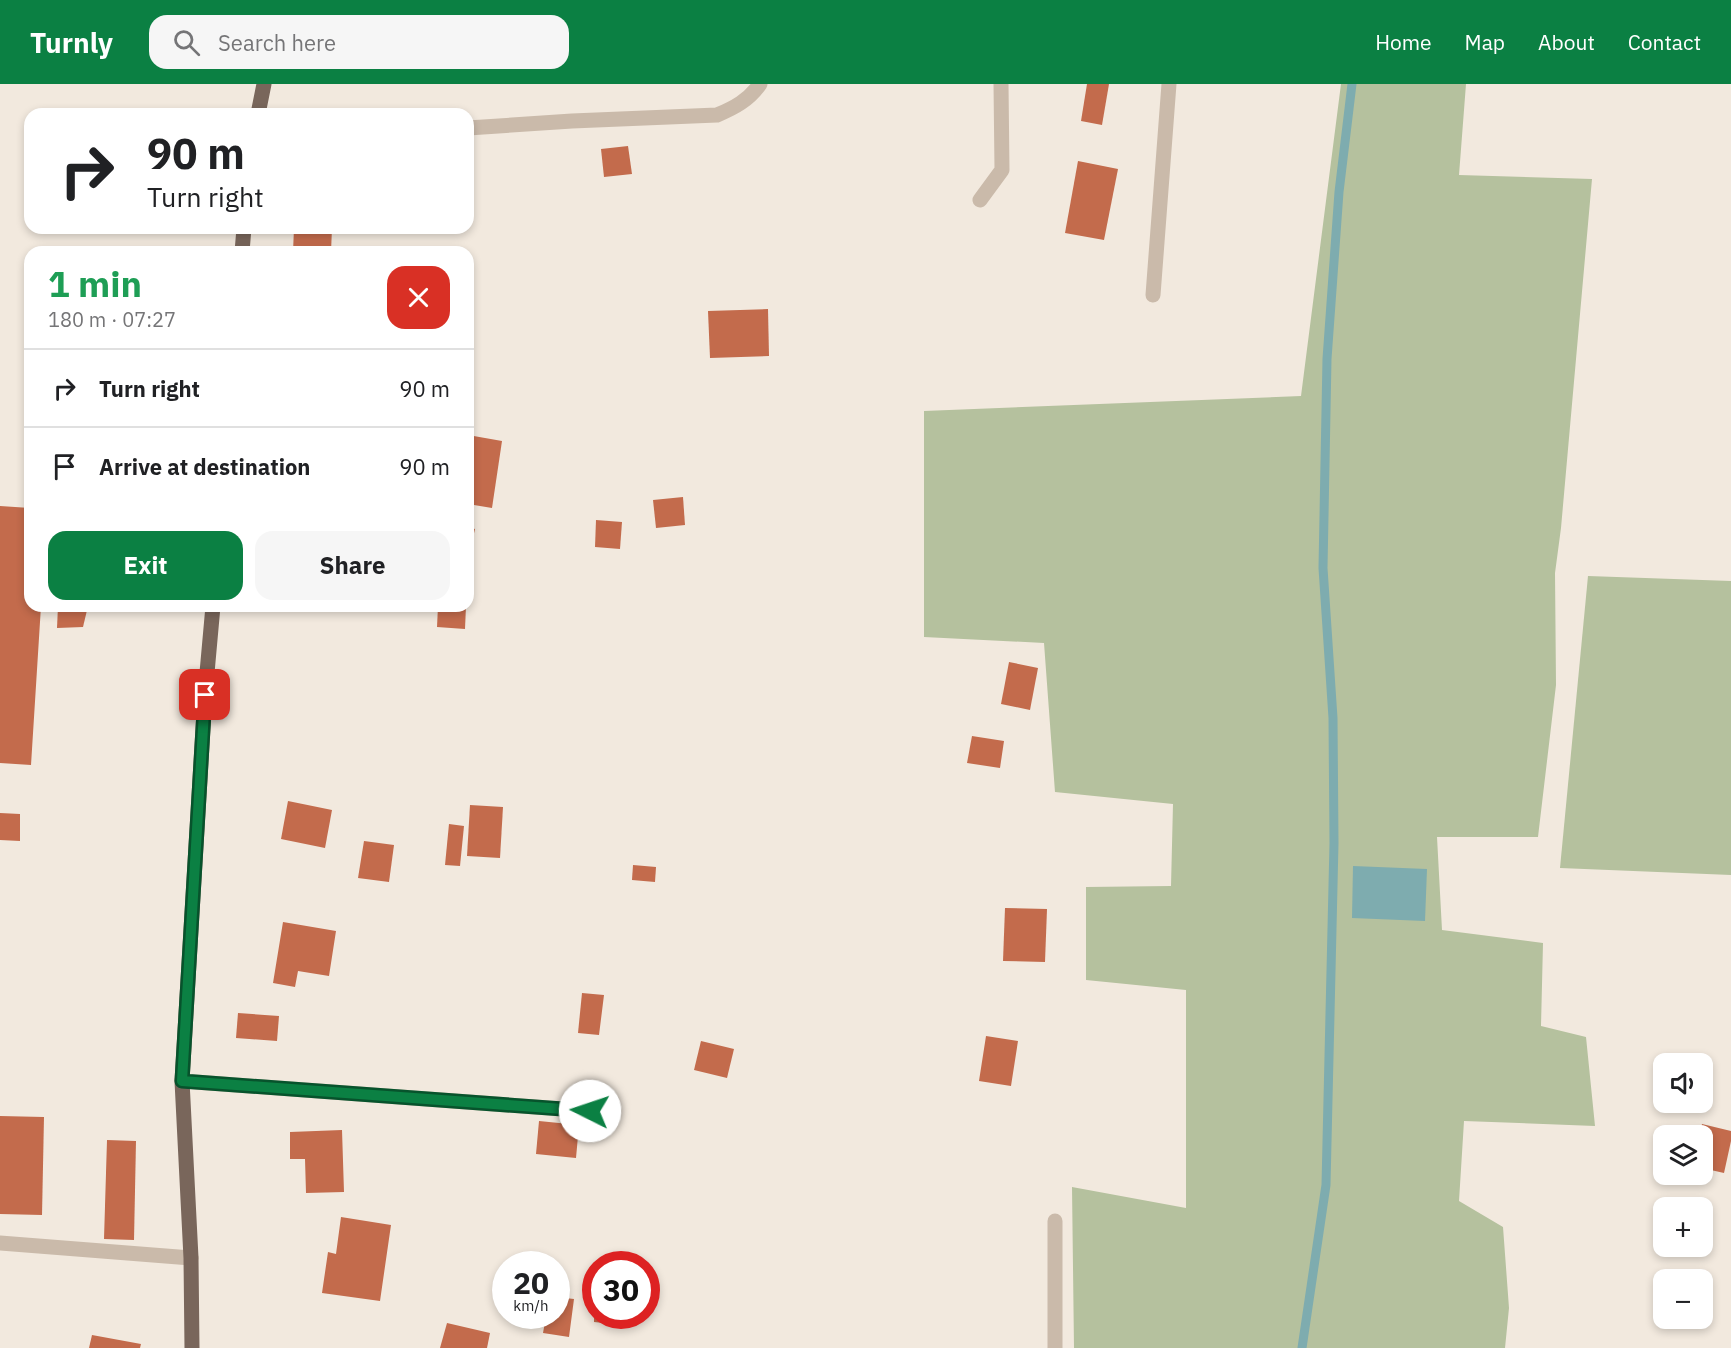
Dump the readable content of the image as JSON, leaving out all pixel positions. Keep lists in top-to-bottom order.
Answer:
{
  "page": {
    "header": "Turnly",
    "search": "Search here",
    "nav": [
      "Home",
      "Map",
      "About",
      "Contact"
    ],
    "turn": ["90 m", "Turn right"],
    "heading": ["1 min", "180 m · 07:27"],
    "list": [
      {
        "name": "Turn right",
        "value": "90 m"
      },
      {
        "name": "Arrive at destination",
        "value": "90 m"
      }
    ],
    "buttons": ["Exit", "Share"],
    "map_buttons": ["+", "−"],
    "speed": "20 km/h",
    "limit": "30"
  }
}
